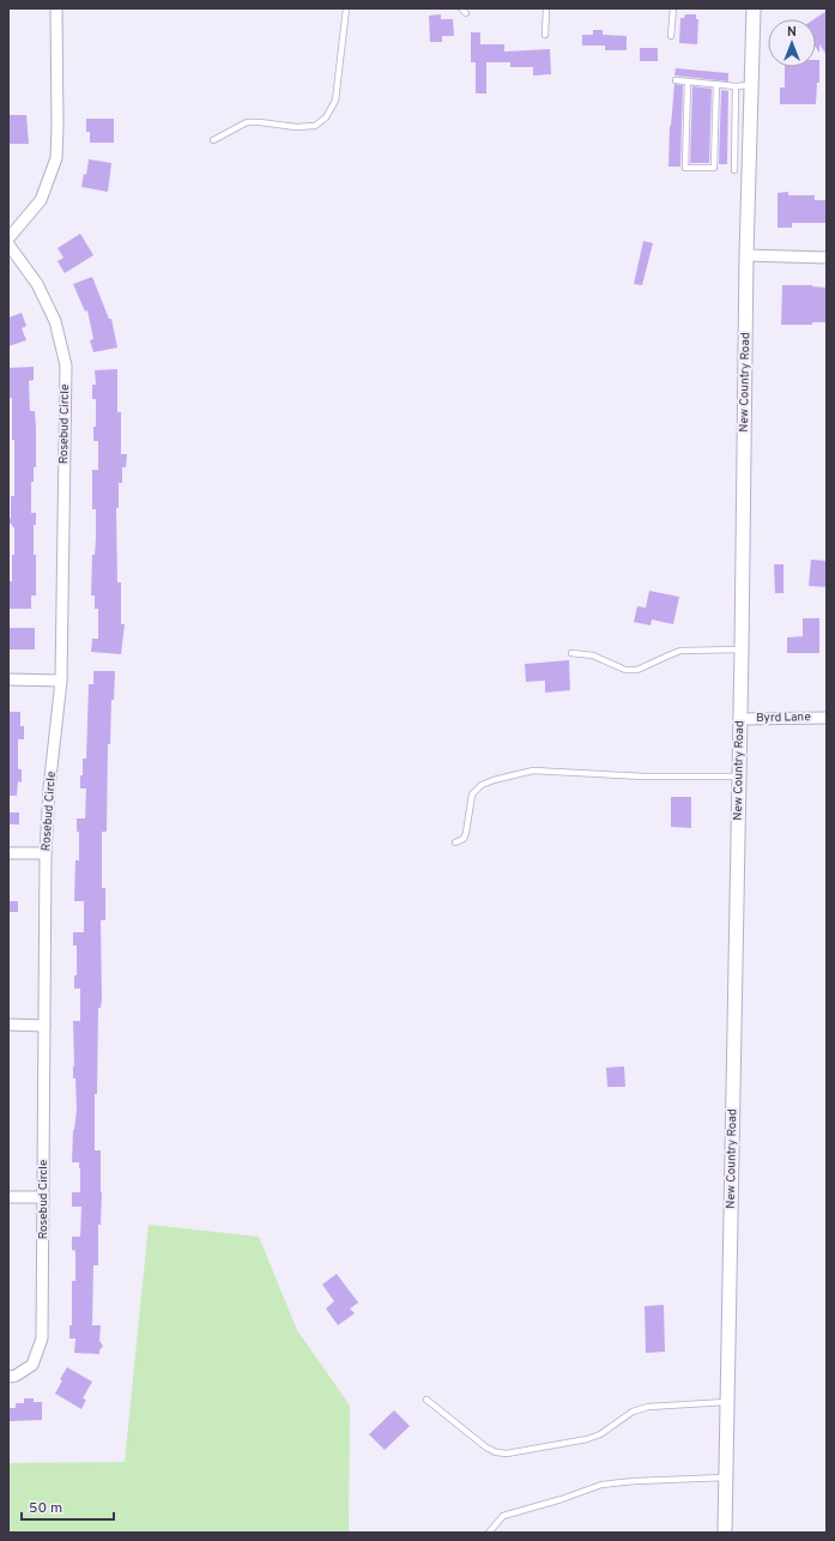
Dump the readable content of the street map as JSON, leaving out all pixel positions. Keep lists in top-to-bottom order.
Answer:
{
  "streets": {
    "street": ["New Country Road", "Rosebud Circle", "Byrd Lane"]
  },
  "crossings": [
    ["New Country Road", "Byrd Lane"]
  ],
  "scale_bar": "50 m",
  "north": "top"
}
